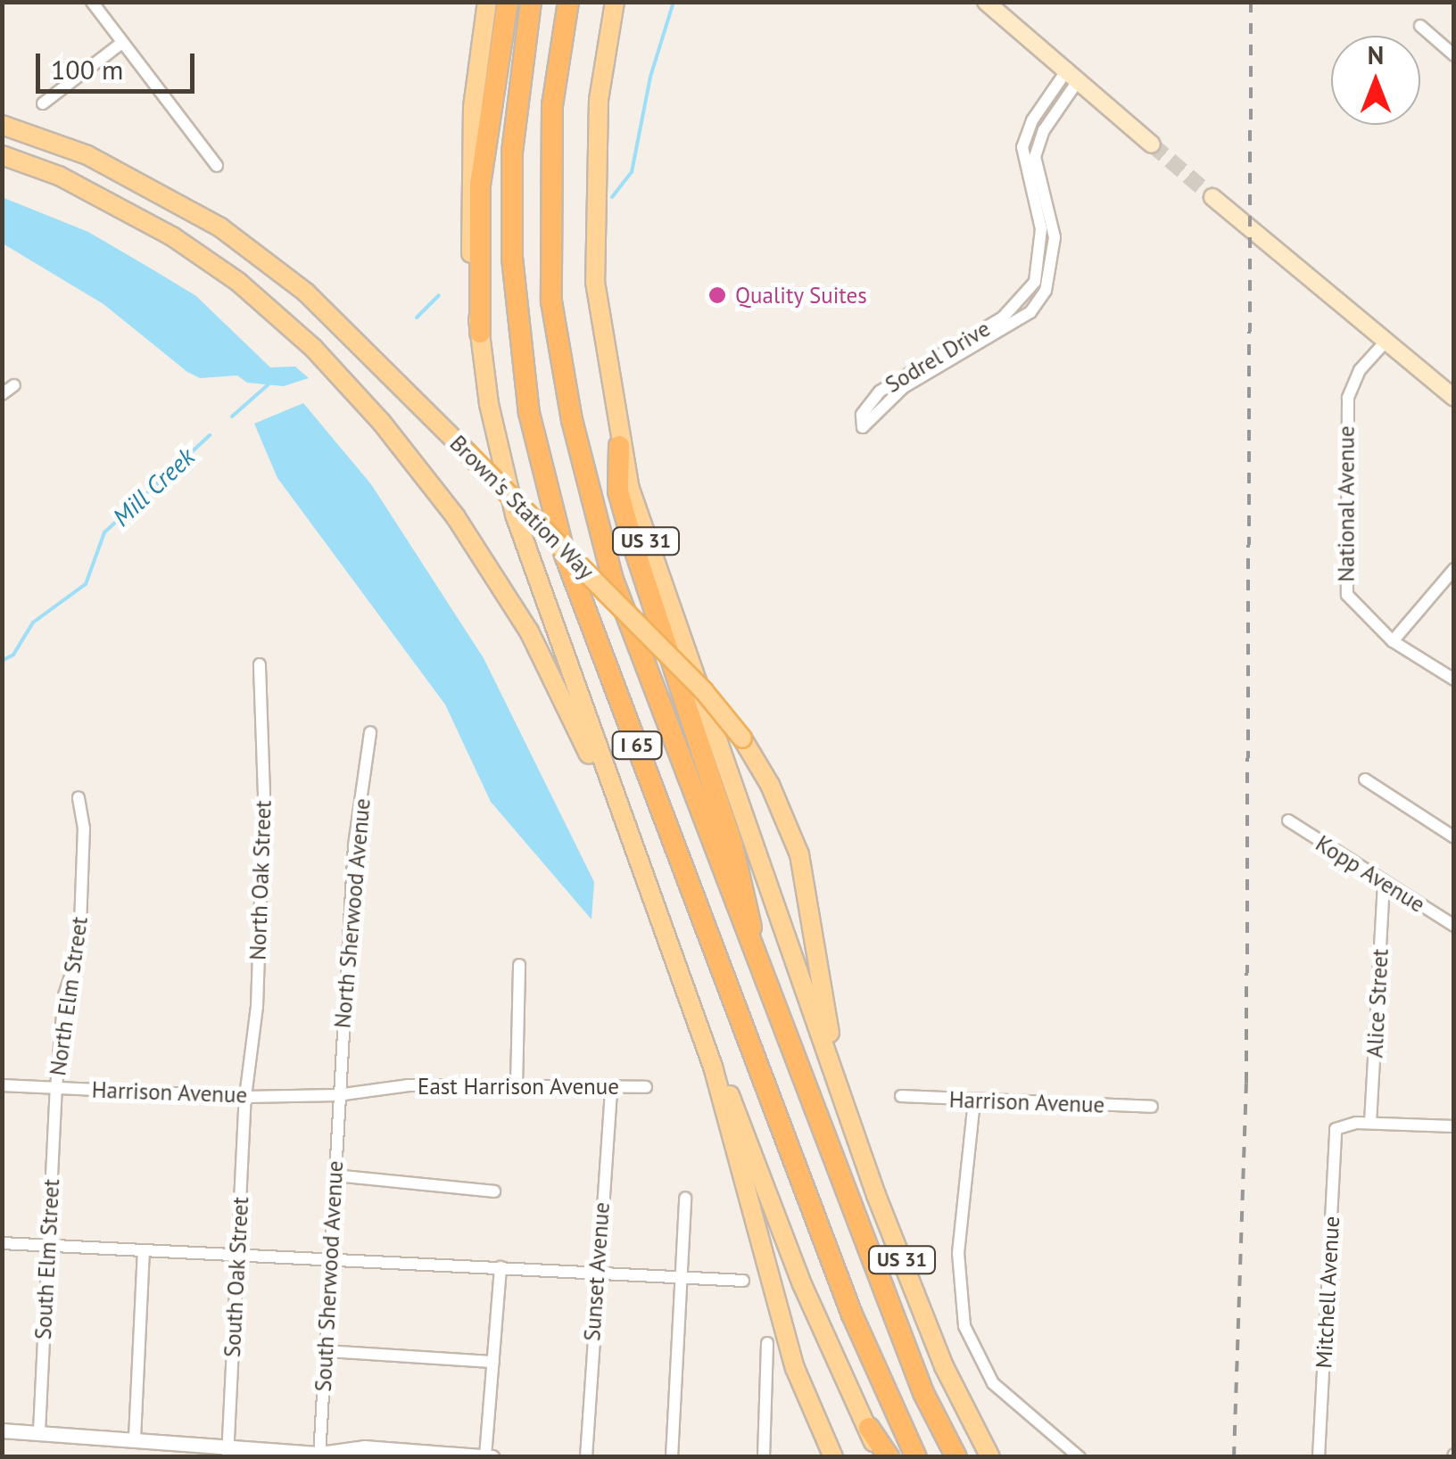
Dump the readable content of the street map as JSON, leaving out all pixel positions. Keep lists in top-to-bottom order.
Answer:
{
  "streets": {
    "highway": ["I 65"],
    "main road": ["Brown's Station Way", "US 31"],
    "street": [
      "Sodrel Drive",
      "National Avenue",
      "Kopp Avenue",
      "North Oak Street",
      "North Sherwood Avenue",
      "North Elm Street",
      "Alice Street",
      "East Harrison Avenue",
      "Harrison Avenue",
      "South Elm Street",
      "Sunset Avenue",
      "South Sherwood Avenue",
      "South Oak Street",
      "Mitchell Avenue"
    ]
  },
  "crossings": [
    ["Brown's Station Way", "US 31"],
    ["Kopp Avenue", "Alice Street"],
    ["North Oak Street", "Harrison Avenue"],
    ["North Oak Street", "South Oak Street"],
    ["North Sherwood Avenue", "East Harrison Avenue"],
    ["North Sherwood Avenue", "Harrison Avenue"],
    ["North Sherwood Avenue", "South Sherwood Avenue"],
    ["North Elm Street", "Harrison Avenue"],
    ["North Elm Street", "South Elm Street"],
    ["Alice Street", "Mitchell Avenue"],
    ["East Harrison Avenue", "Harrison Avenue"],
    ["East Harrison Avenue", "Sunset Avenue"],
    ["East Harrison Avenue", "South Sherwood Avenue"],
    ["Harrison Avenue", "South Elm Street"],
    ["Harrison Avenue", "South Sherwood Avenue"],
    ["Harrison Avenue", "South Oak Street"]
  ],
  "water": ["Mill Creek"],
  "places": ["Quality Suites"],
  "scale_bar": "100 m",
  "north": "top"
}
